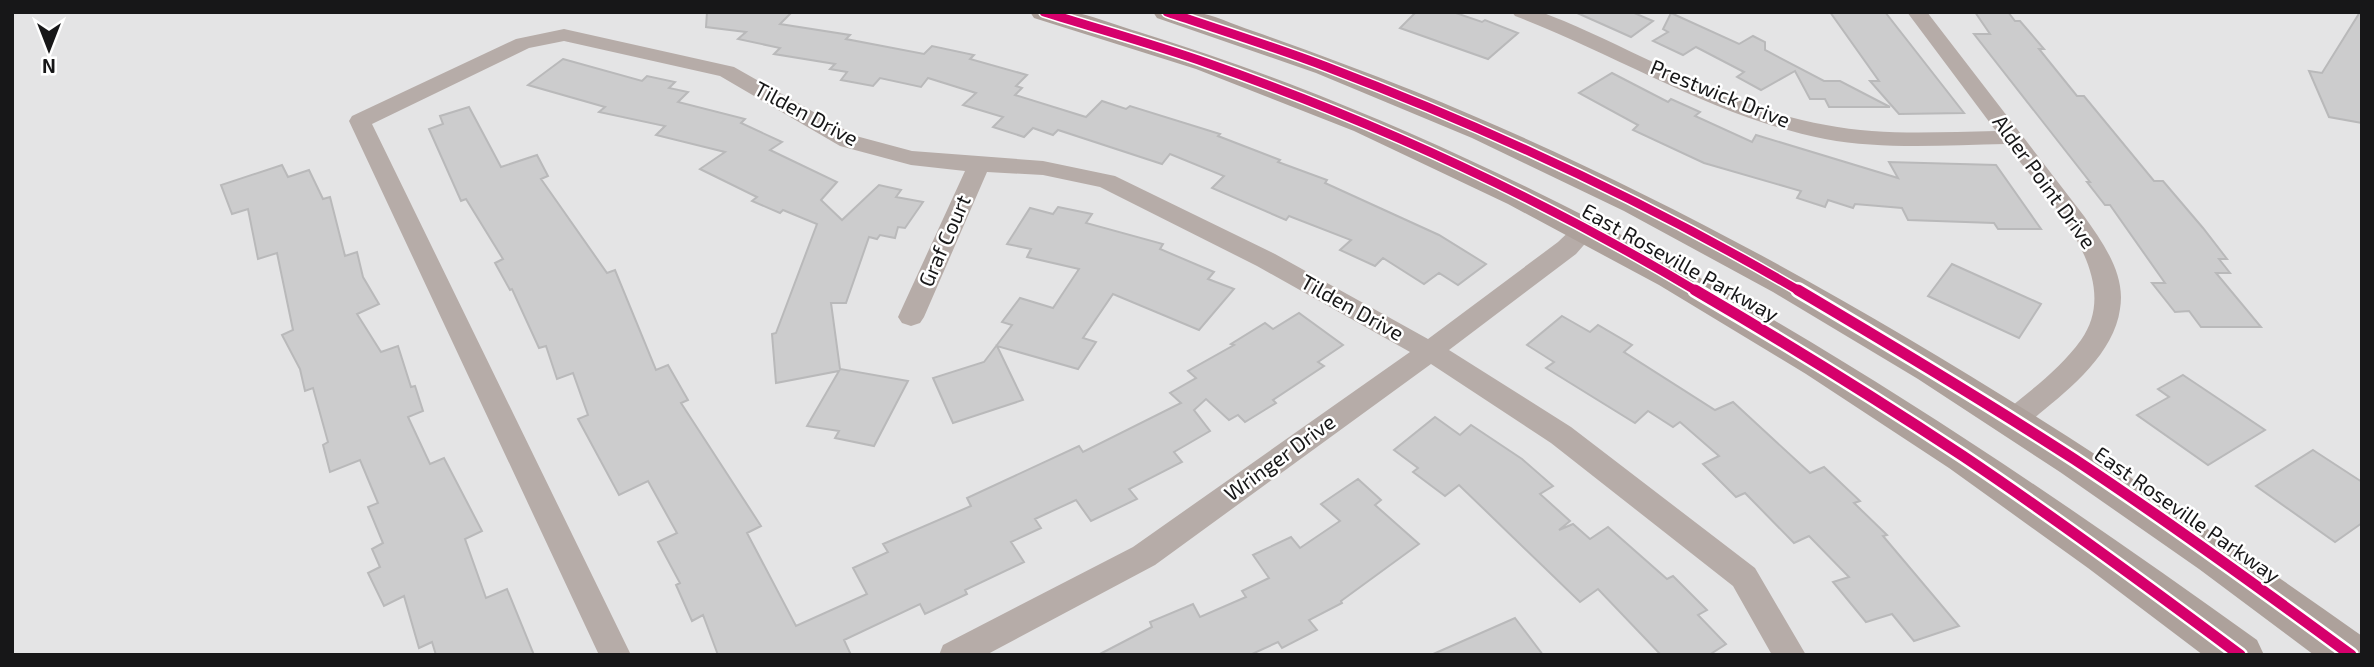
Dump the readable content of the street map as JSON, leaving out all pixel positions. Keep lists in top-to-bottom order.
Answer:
{
  "streets": {
    "main road": ["East Roseville Parkway"],
    "street": [
      "Prestwick Drive",
      "Tilden Drive",
      "Alder Point Drive",
      "Graf Court",
      "Wringer Drive"
    ]
  },
  "crossings": [
    ["Prestwick Drive", "Alder Point Drive"],
    ["Tilden Drive", "Graf Court"],
    ["Tilden Drive", "Wringer Drive"],
    ["Alder Point Drive", "East Roseville Parkway"],
    ["East Roseville Parkway", "Wringer Drive"]
  ],
  "north": "bottom"
}
